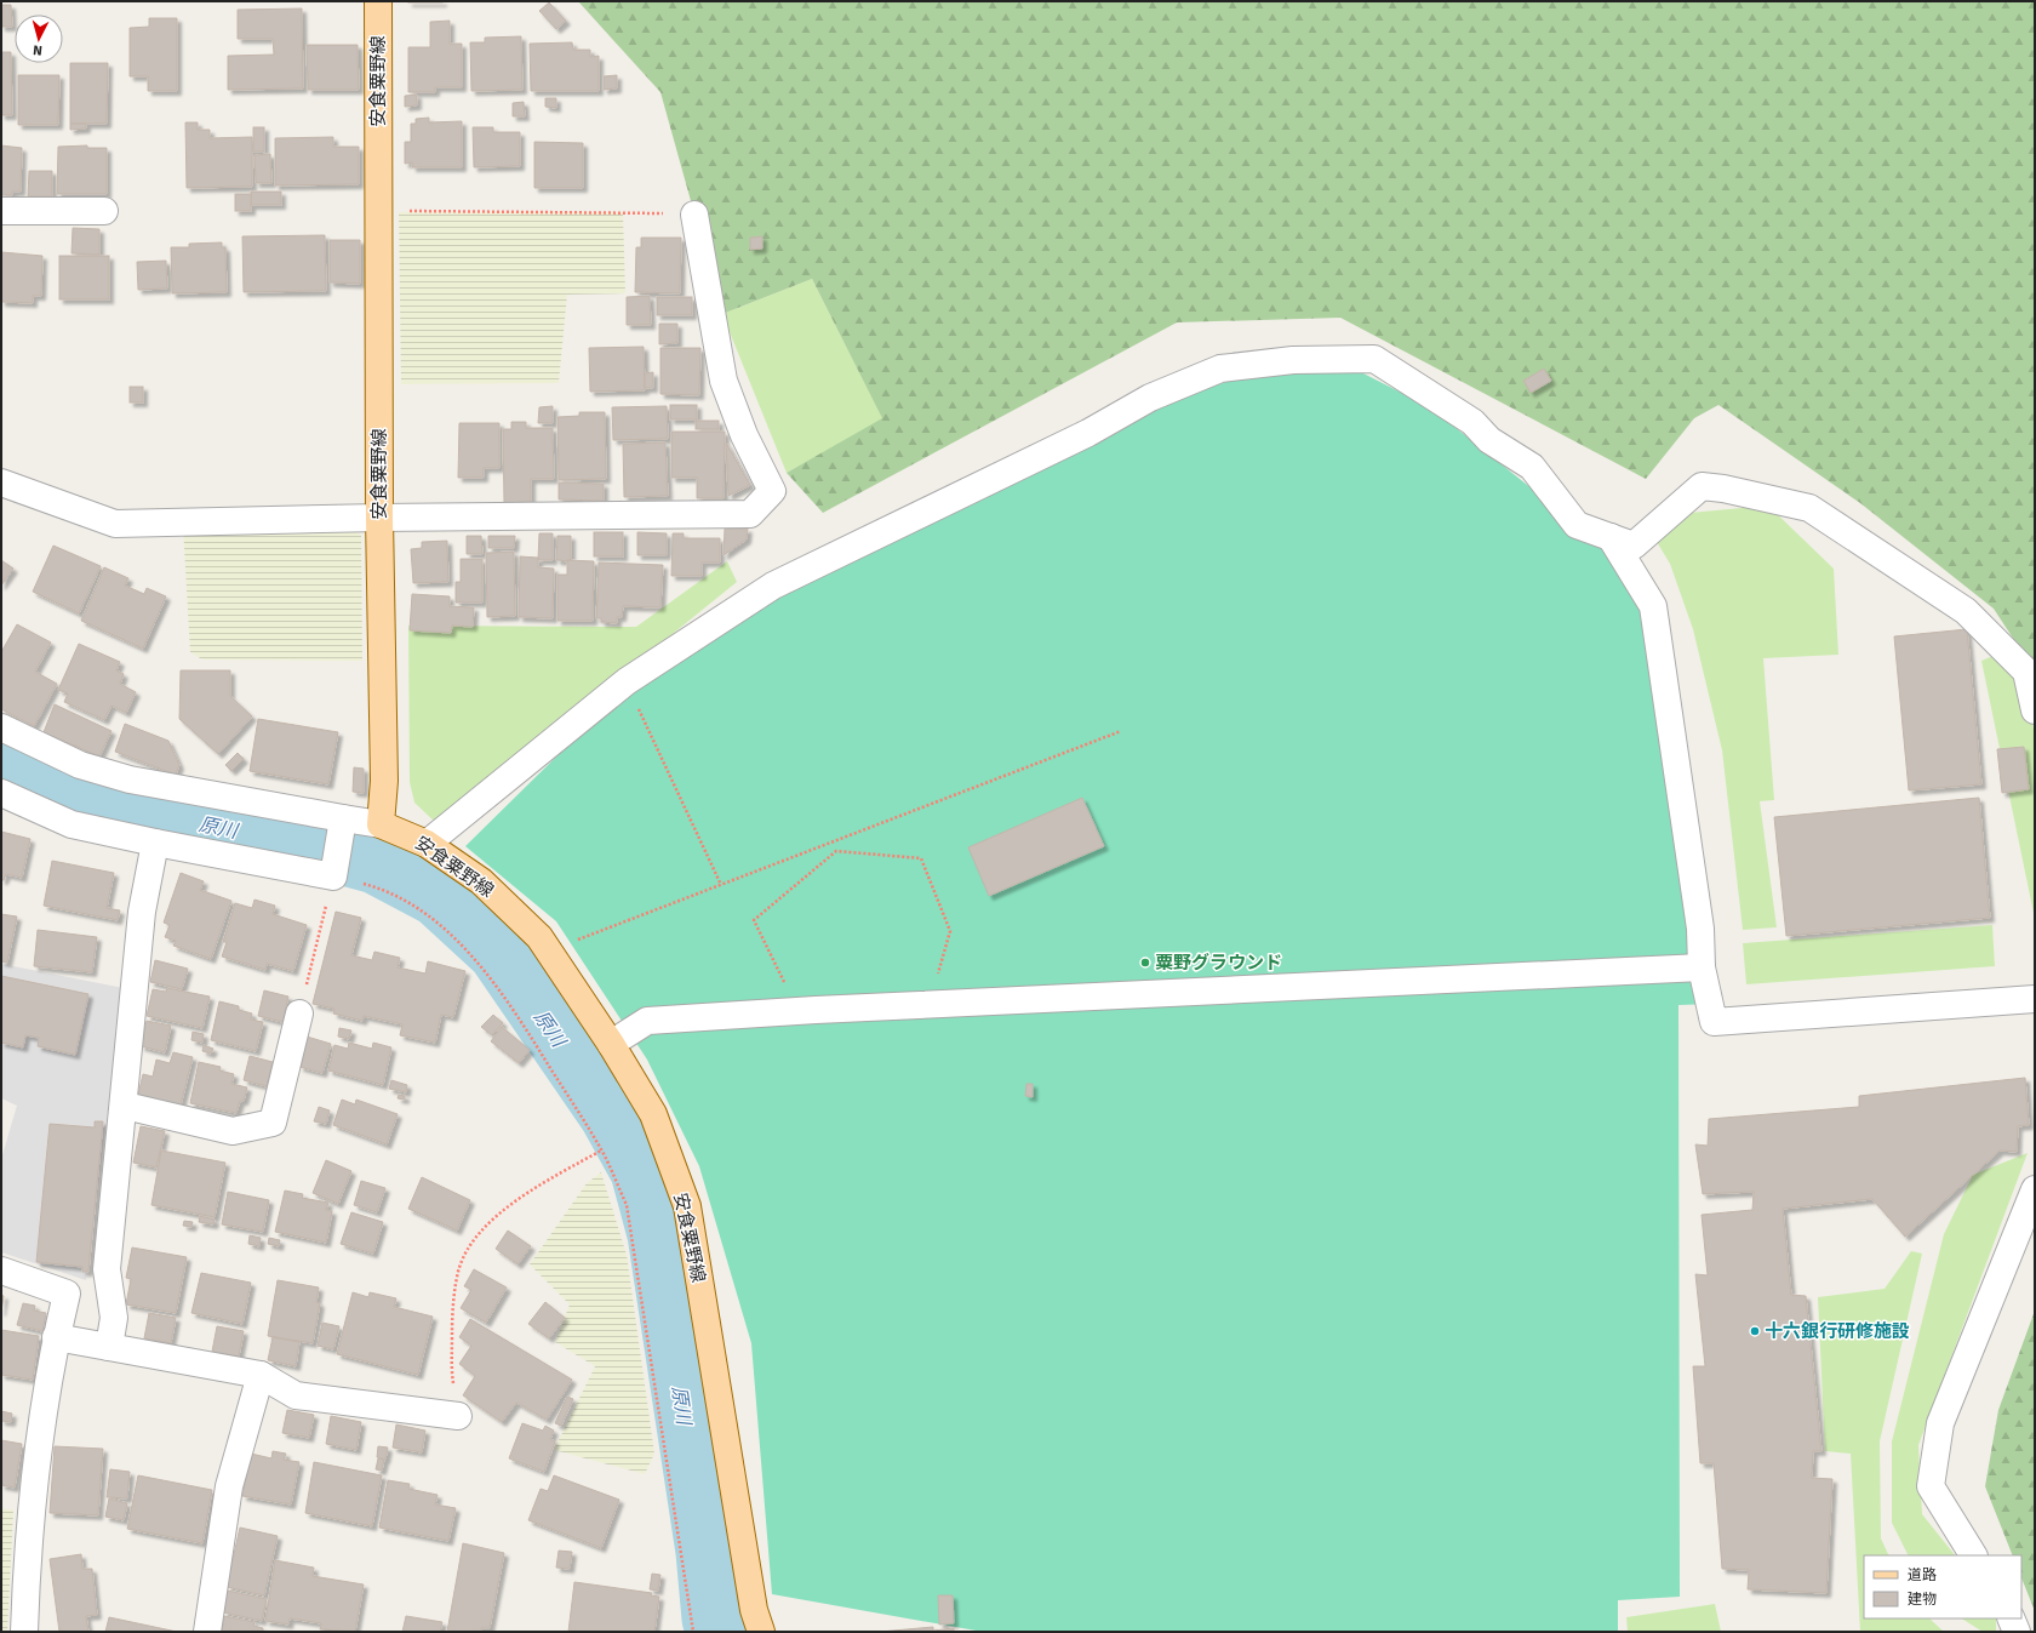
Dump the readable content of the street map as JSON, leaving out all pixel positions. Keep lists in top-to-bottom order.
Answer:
{
  "streets": {
    "main road": ["安食粟野線"]
  },
  "water": ["原川"],
  "places": ["粟野グラウンド", "十六銀行研修施設"],
  "legend": ["道路", "建物"],
  "north": "bottom"
}
